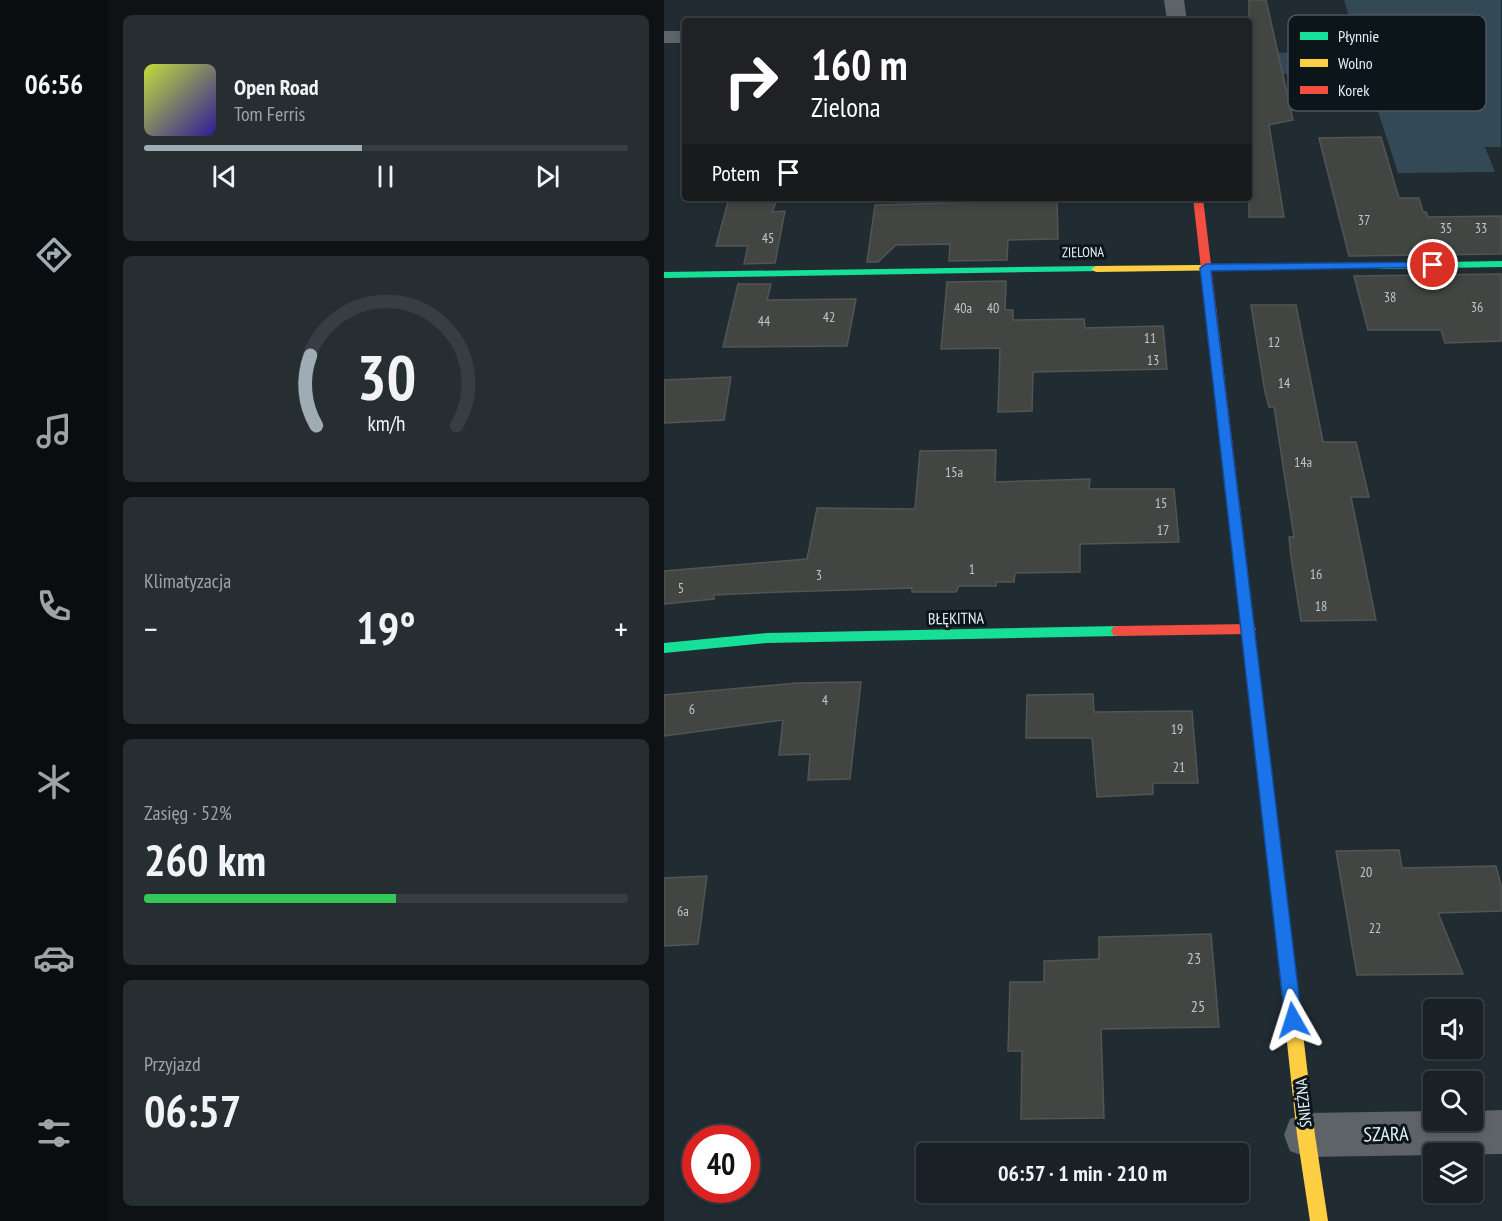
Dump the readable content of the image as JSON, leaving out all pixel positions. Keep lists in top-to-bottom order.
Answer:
{
  "streets": {
    "street": [
      "ZIELONA",
      "BŁĘKITNA",
      "ŚNIEŻNA",
      "SZARA"
    ]
  },
  "crossings": [
    ["ZIELONA", "ŚNIEŻNA"],
    ["BŁĘKITNA", "ŚNIEŻNA"],
    ["ŚNIEŻNA", "SZARA"]
  ],
  "house_numbers": [
    "37",
    "35",
    "33",
    "45",
    "38",
    "36",
    "40a",
    "40",
    "42",
    "44",
    "11",
    "12",
    "13",
    "14",
    "14a",
    "15a",
    "15",
    "17",
    "1",
    "16",
    "3",
    "5",
    "18",
    "4",
    "6",
    "19",
    "21",
    "20",
    "6a",
    "22",
    "23",
    "25"
  ],
  "legend": ["Płynnie", "Wolno", "Korek"],
  "page": {
    "tabs": "06:56",
    "turn": ["160 m", "Zielona"],
    "song": ["Open Road", "Tom Ferris"],
    "then": "Potem",
    "tile": [
      "Klimatyzacja",
      ["Zasięg · 52%", "260 km"],
      ["Przyjazd", "06:57"]
    ],
    "heat": ["−", "19°", "+"],
    "limit": "40",
    "trip": "06:57 · 1 min · 210 m",
    "gauge": ["30", "km/h"]
  }
}
